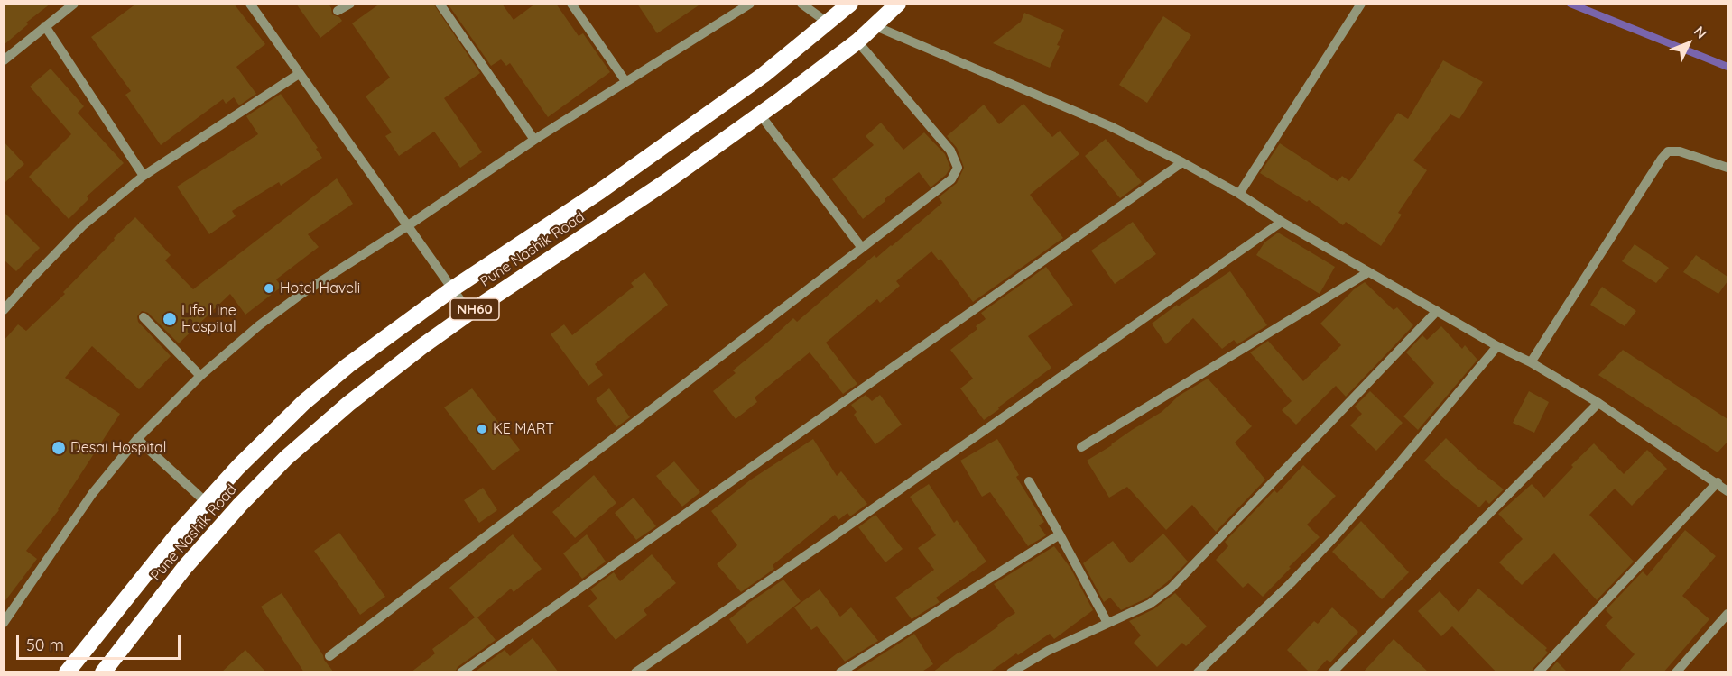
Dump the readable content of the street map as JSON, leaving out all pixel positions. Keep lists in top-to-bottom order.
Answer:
{
  "streets": {
    "highway": ["Pune Nashik Road", "NH60"]
  },
  "places": [
    "Hotel Haveli",
    "Life Line Hospital",
    "KE MART",
    "Desai Hospital"
  ],
  "scale_bar": "50 m",
  "north": "top right"
}
